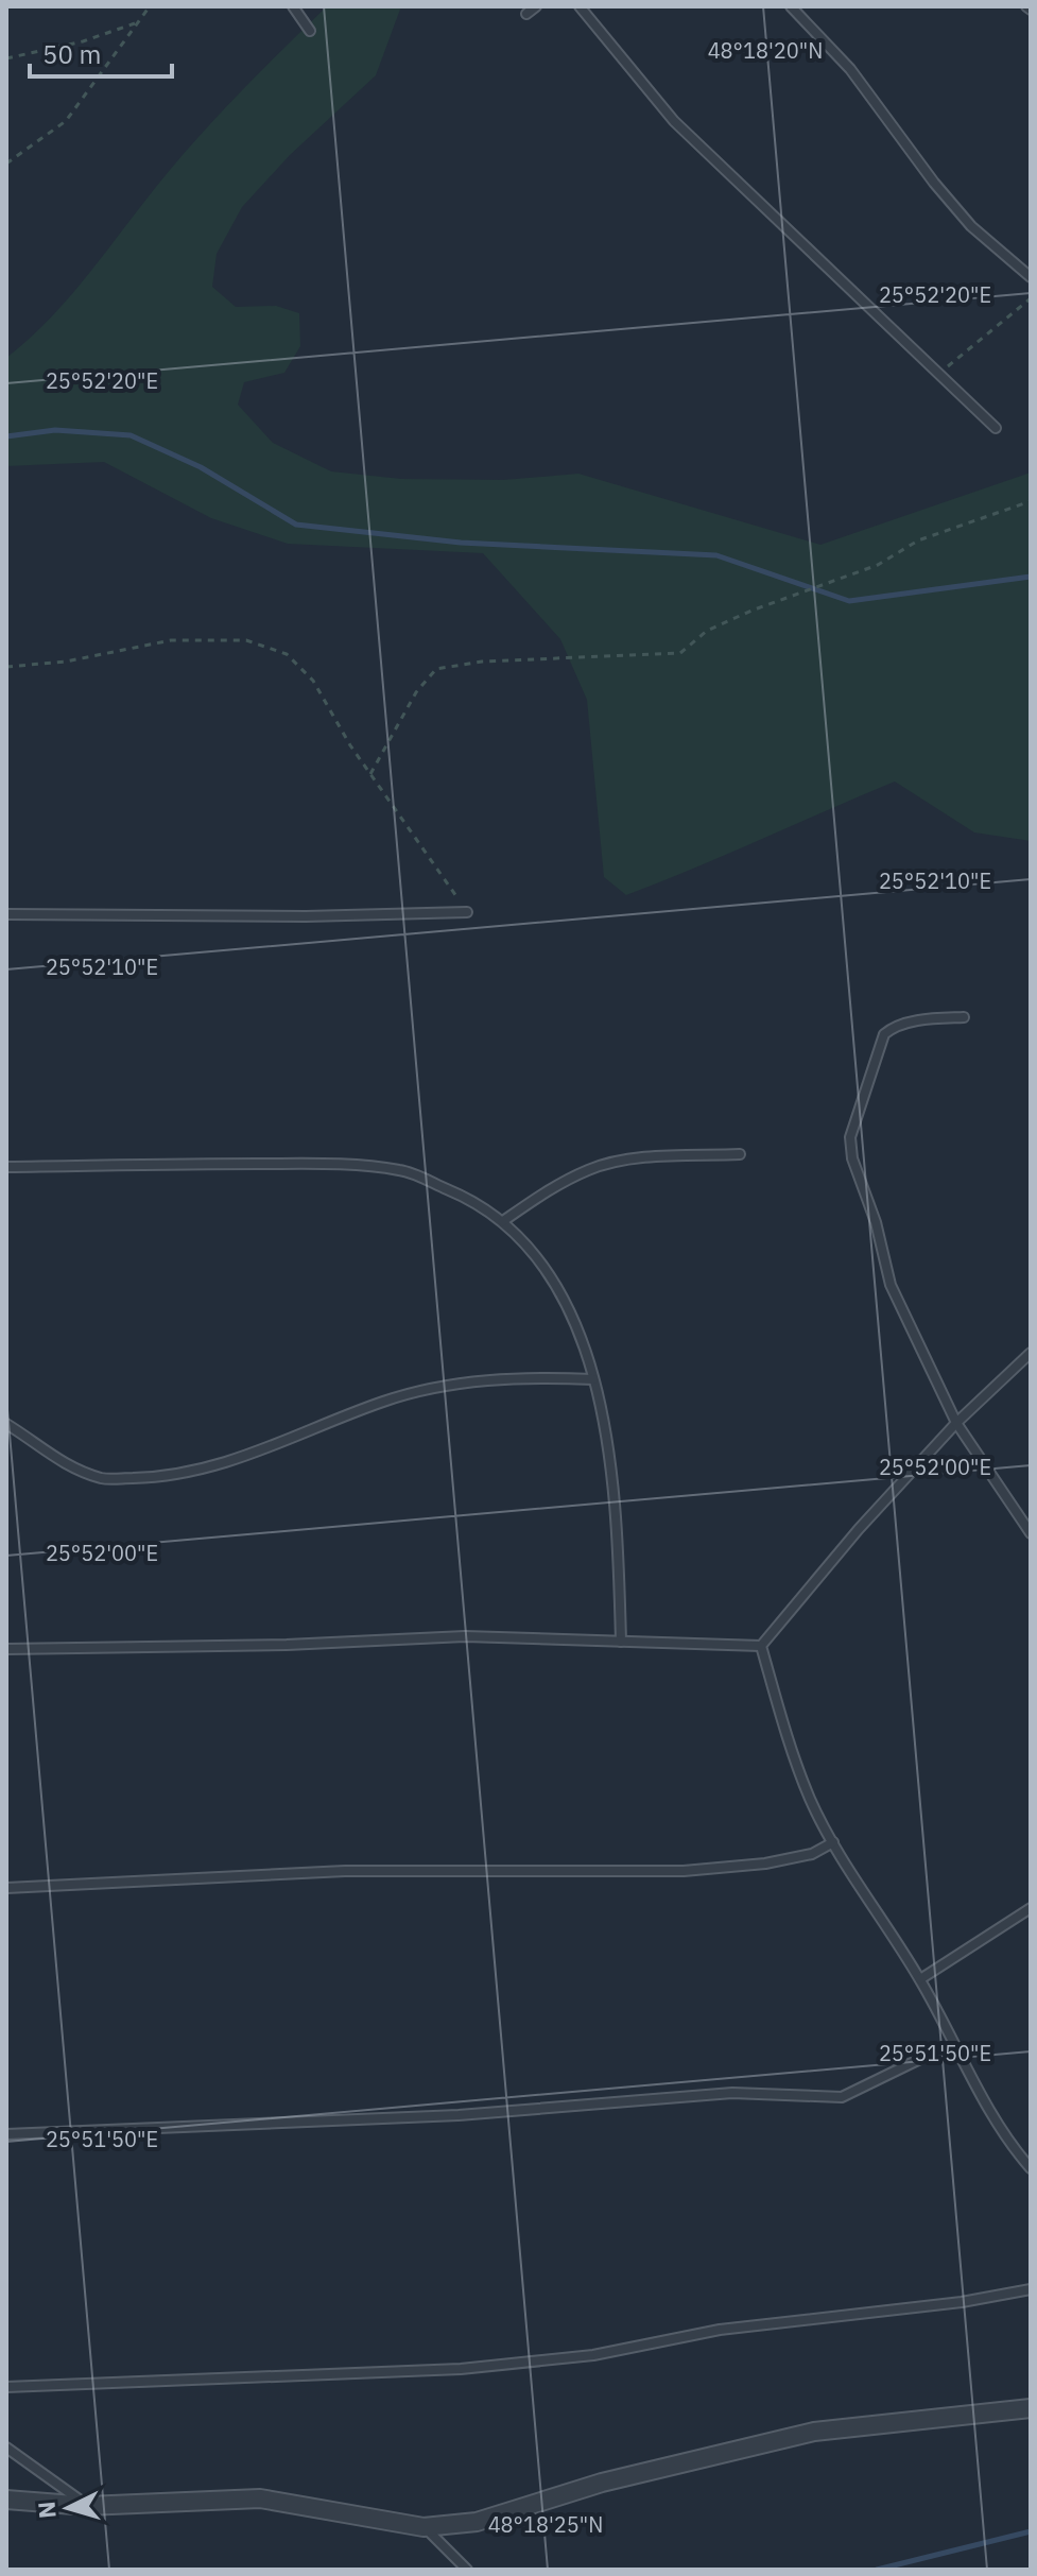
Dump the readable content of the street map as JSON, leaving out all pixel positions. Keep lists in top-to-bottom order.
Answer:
{
  "scale_bar": "50 m",
  "north": "left",
  "coordinates": [
    "48°18'20\"N",
    "25°52'20\"E",
    "25°52'10\"E",
    "25°52'00\"E",
    "25°51'50\"E",
    "48°18'25\"N"
  ]
}
